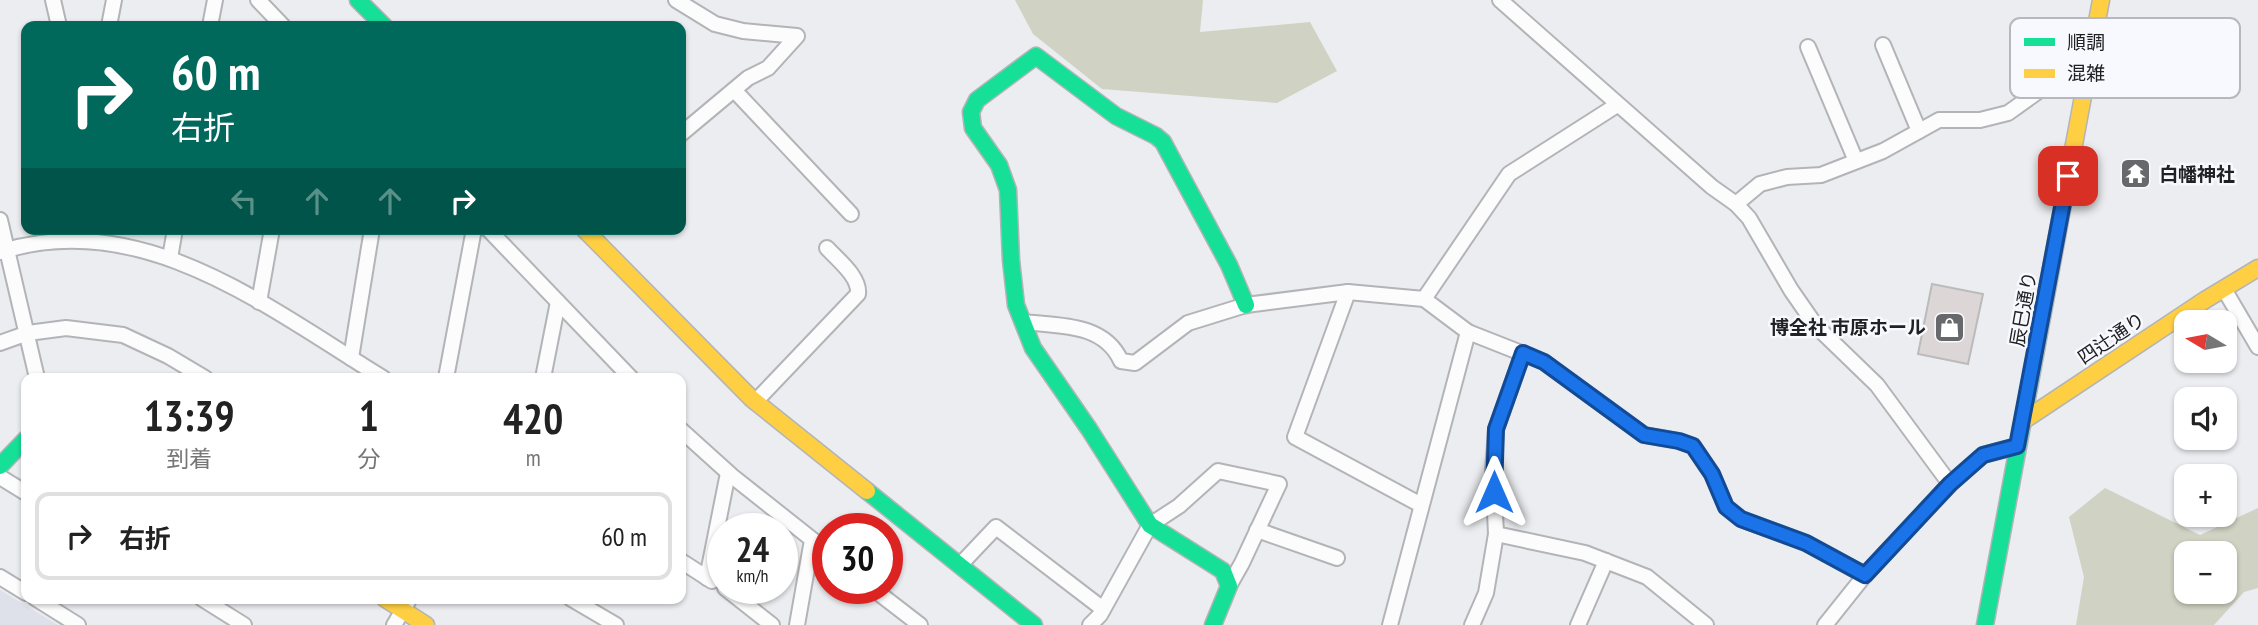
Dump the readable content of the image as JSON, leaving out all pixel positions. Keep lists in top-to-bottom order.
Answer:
{
  "streets": {
    "street": ["辰巳通り", "四辻通り"]
  },
  "crossings": [
    ["辰巳通り", "四辻通り"]
  ],
  "places": {
    "temple": ["白幡神社"],
    "shop": ["博全社 市原ホール"]
  },
  "legend": ["順調", "混雑"],
  "north": "left",
  "page": {
    "turn": ["60 m", "右折"],
    "map_buttons": ["+", "−"],
    "eta": [
      "13:39",
      "到着",
      "1",
      "分",
      "420",
      "m"
    ],
    "list": [
      {
        "name": "右折",
        "value": "60 m"
      }
    ],
    "speed": "24 km/h",
    "limit": "30"
  }
}
